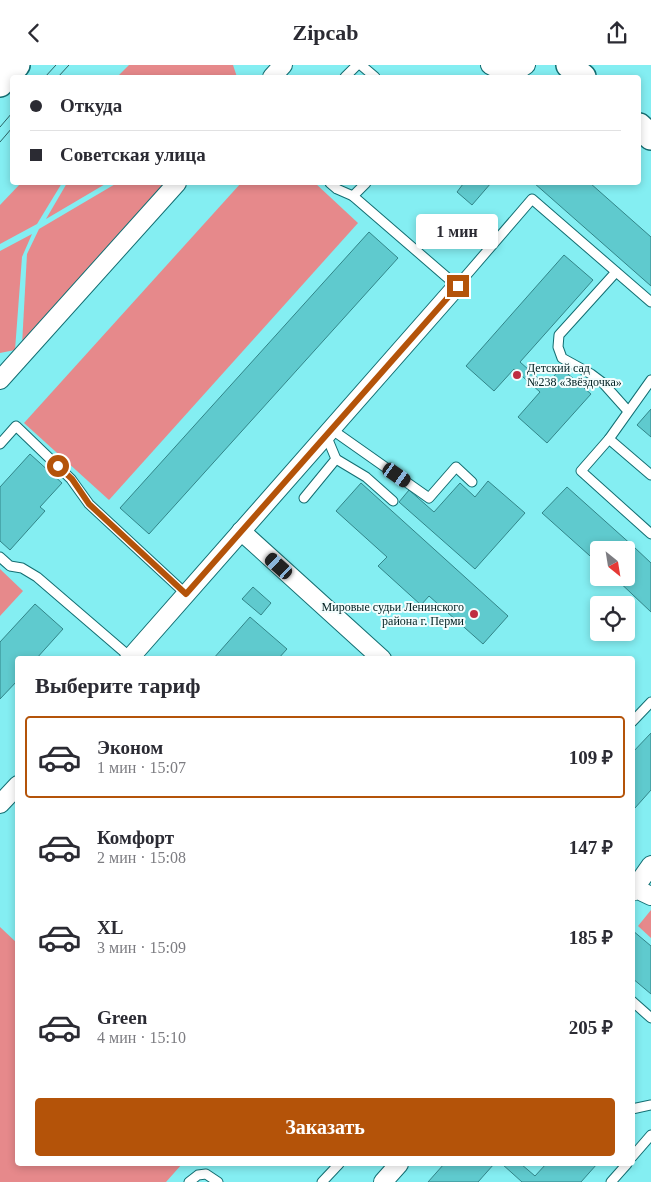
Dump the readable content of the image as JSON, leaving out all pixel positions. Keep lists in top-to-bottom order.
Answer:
{
  "places": ["Детский сад №238 «Звёздочка»", "Мировые судьи Ленинского района г. Перми"],
  "north": "bottom right",
  "page": {
    "header": "Zipcab",
    "banner": ["Откуда", "Советская улица"],
    "bubble": "1 мин",
    "heading": "Выберите тариф",
    "list": [
      {
        "name": "Эконом",
        "note": "1 мин · 15:07",
        "value": "109 ₽"
      },
      {
        "name": "Комфорт",
        "note": "2 мин · 15:08",
        "value": "147 ₽"
      },
      {
        "name": "XL",
        "note": "3 мин · 15:09",
        "value": "185 ₽"
      },
      {
        "name": "Green",
        "note": "4 мин · 15:10",
        "value": "205 ₽"
      }
    ],
    "buttons": "Заказать"
  }
}
